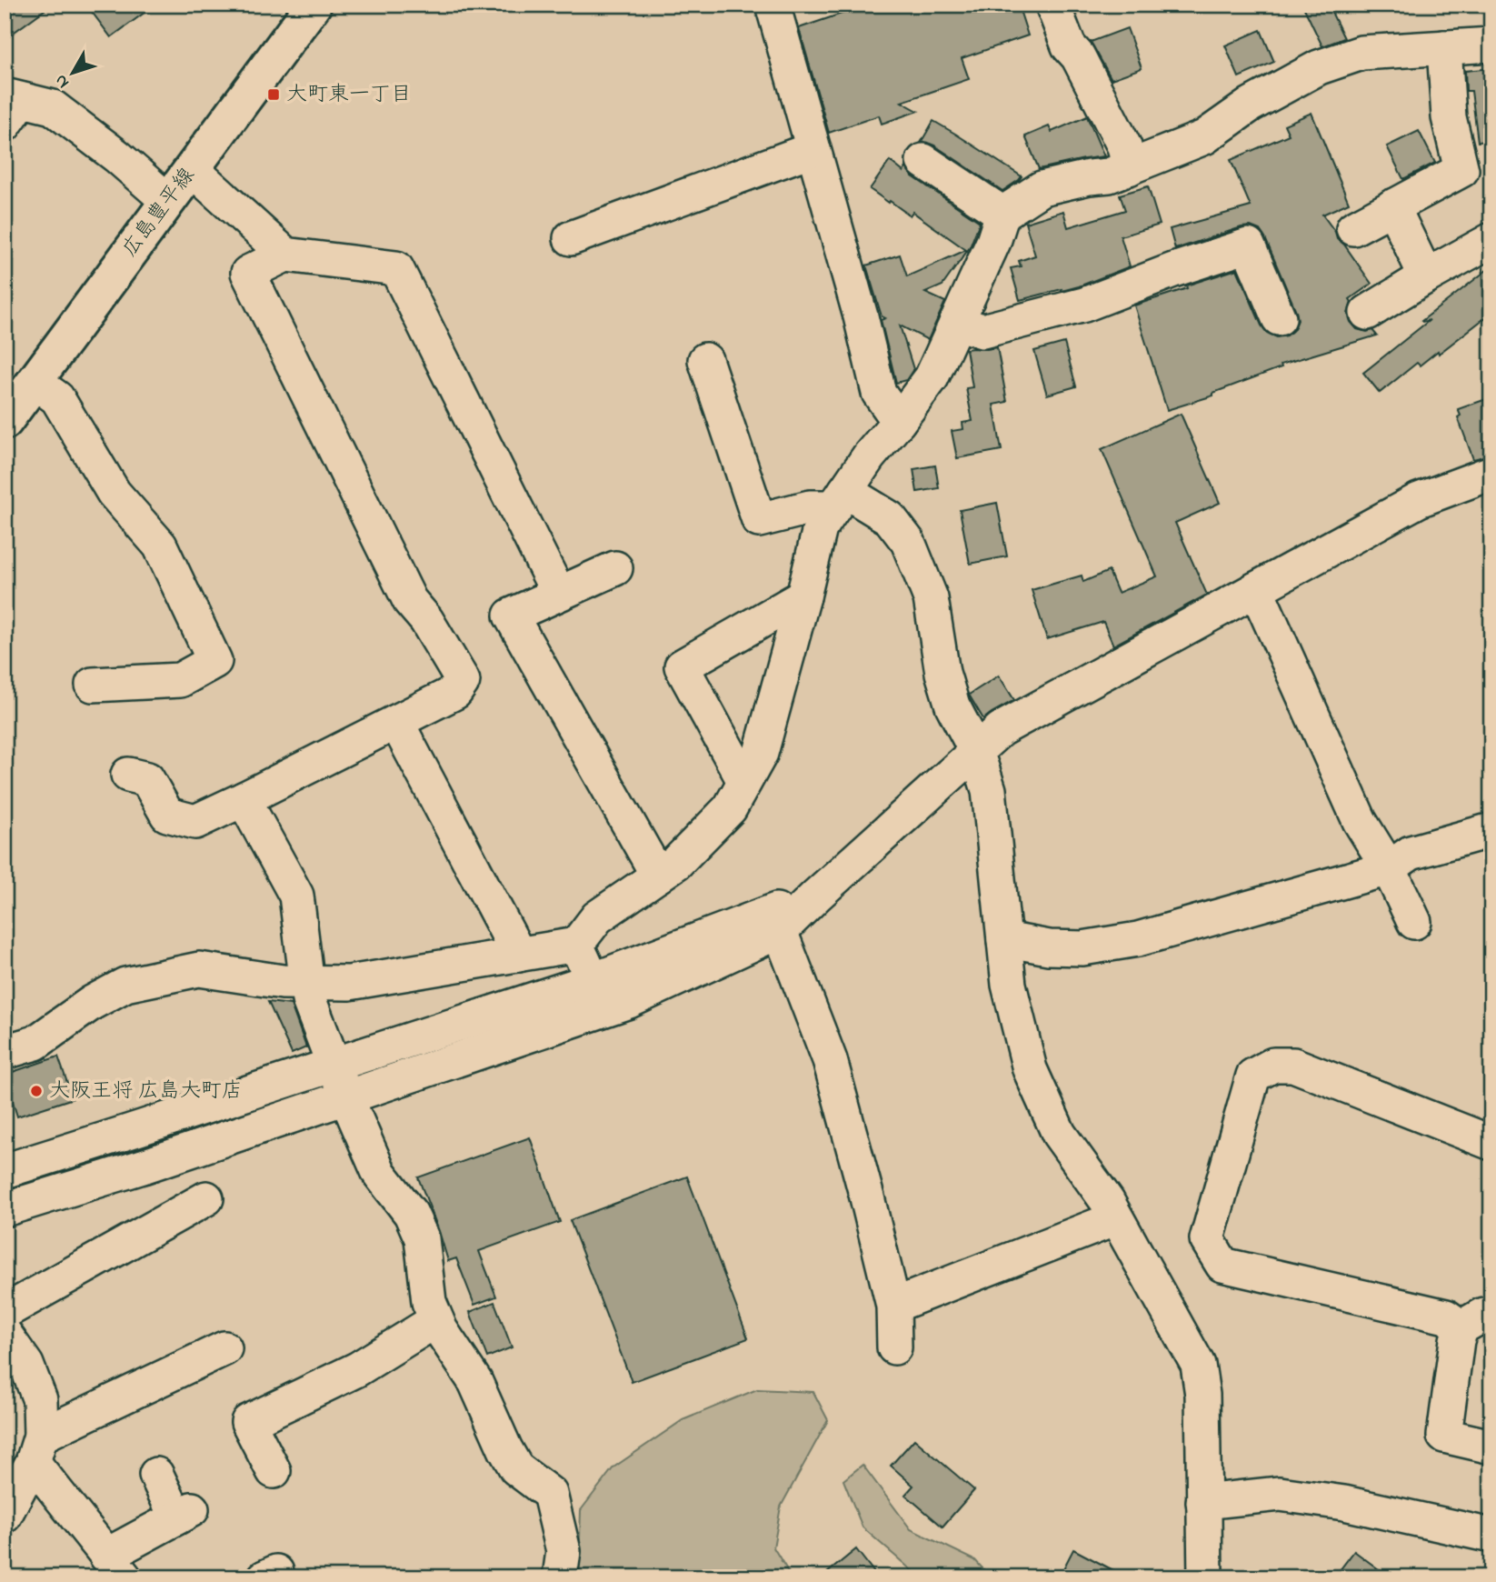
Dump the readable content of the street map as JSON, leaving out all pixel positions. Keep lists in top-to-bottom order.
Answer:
{
  "streets": {
    "main road": ["広島豊平線"]
  },
  "places": {
    "transit": ["大町東一丁目"],
    "other": ["大阪王将 広島大町店"]
  },
  "north": "bottom left"
}
